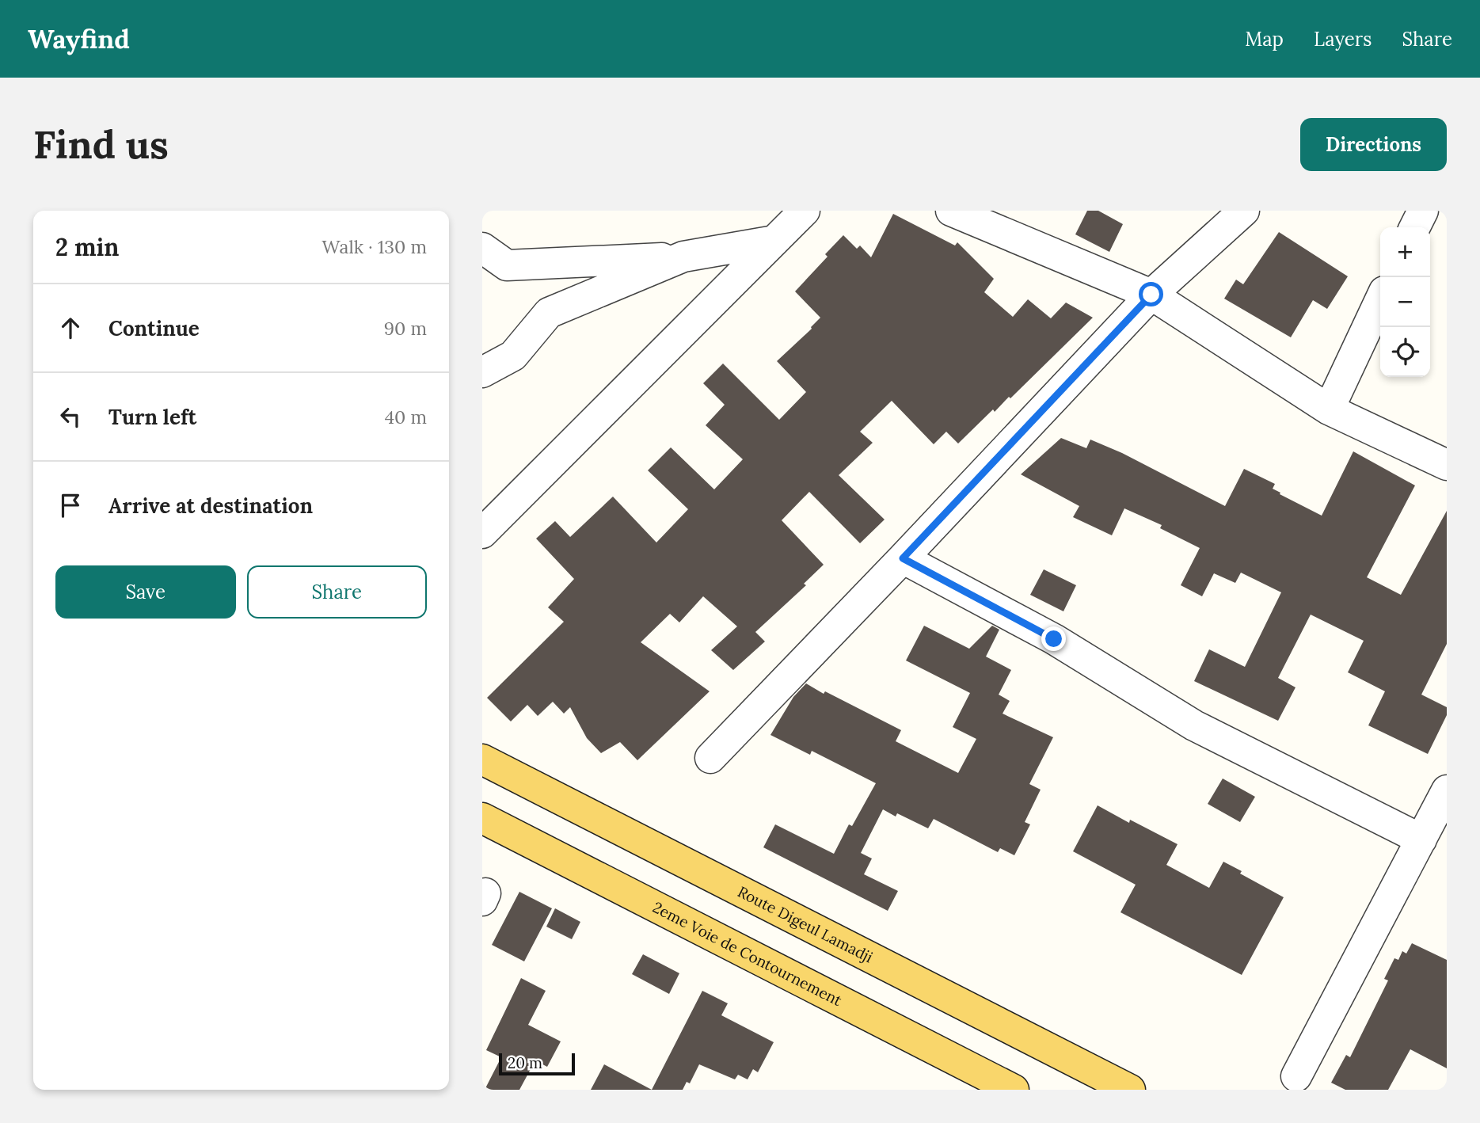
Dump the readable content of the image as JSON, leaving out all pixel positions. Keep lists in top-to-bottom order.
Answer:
{
  "streets": {
    "main road": ["Route Digeul Lamadji", "2eme Voie de Contournement"]
  },
  "scale_bar": "20 m",
  "page": {
    "header": "Wayfind",
    "nav": ["Map", "Layers", "Share"],
    "buttons": [
      "Directions",
      ["Save", "Share"]
    ],
    "title": "Find us",
    "heading": ["2 min", "Walk · 130 m"],
    "map_buttons": ["+", "−"],
    "list": [
      ["Continue", "90 m"],
      ["Turn left", "40 m"],
      "Arrive at destination"
    ],
    "scale": "20 m"
  }
}
